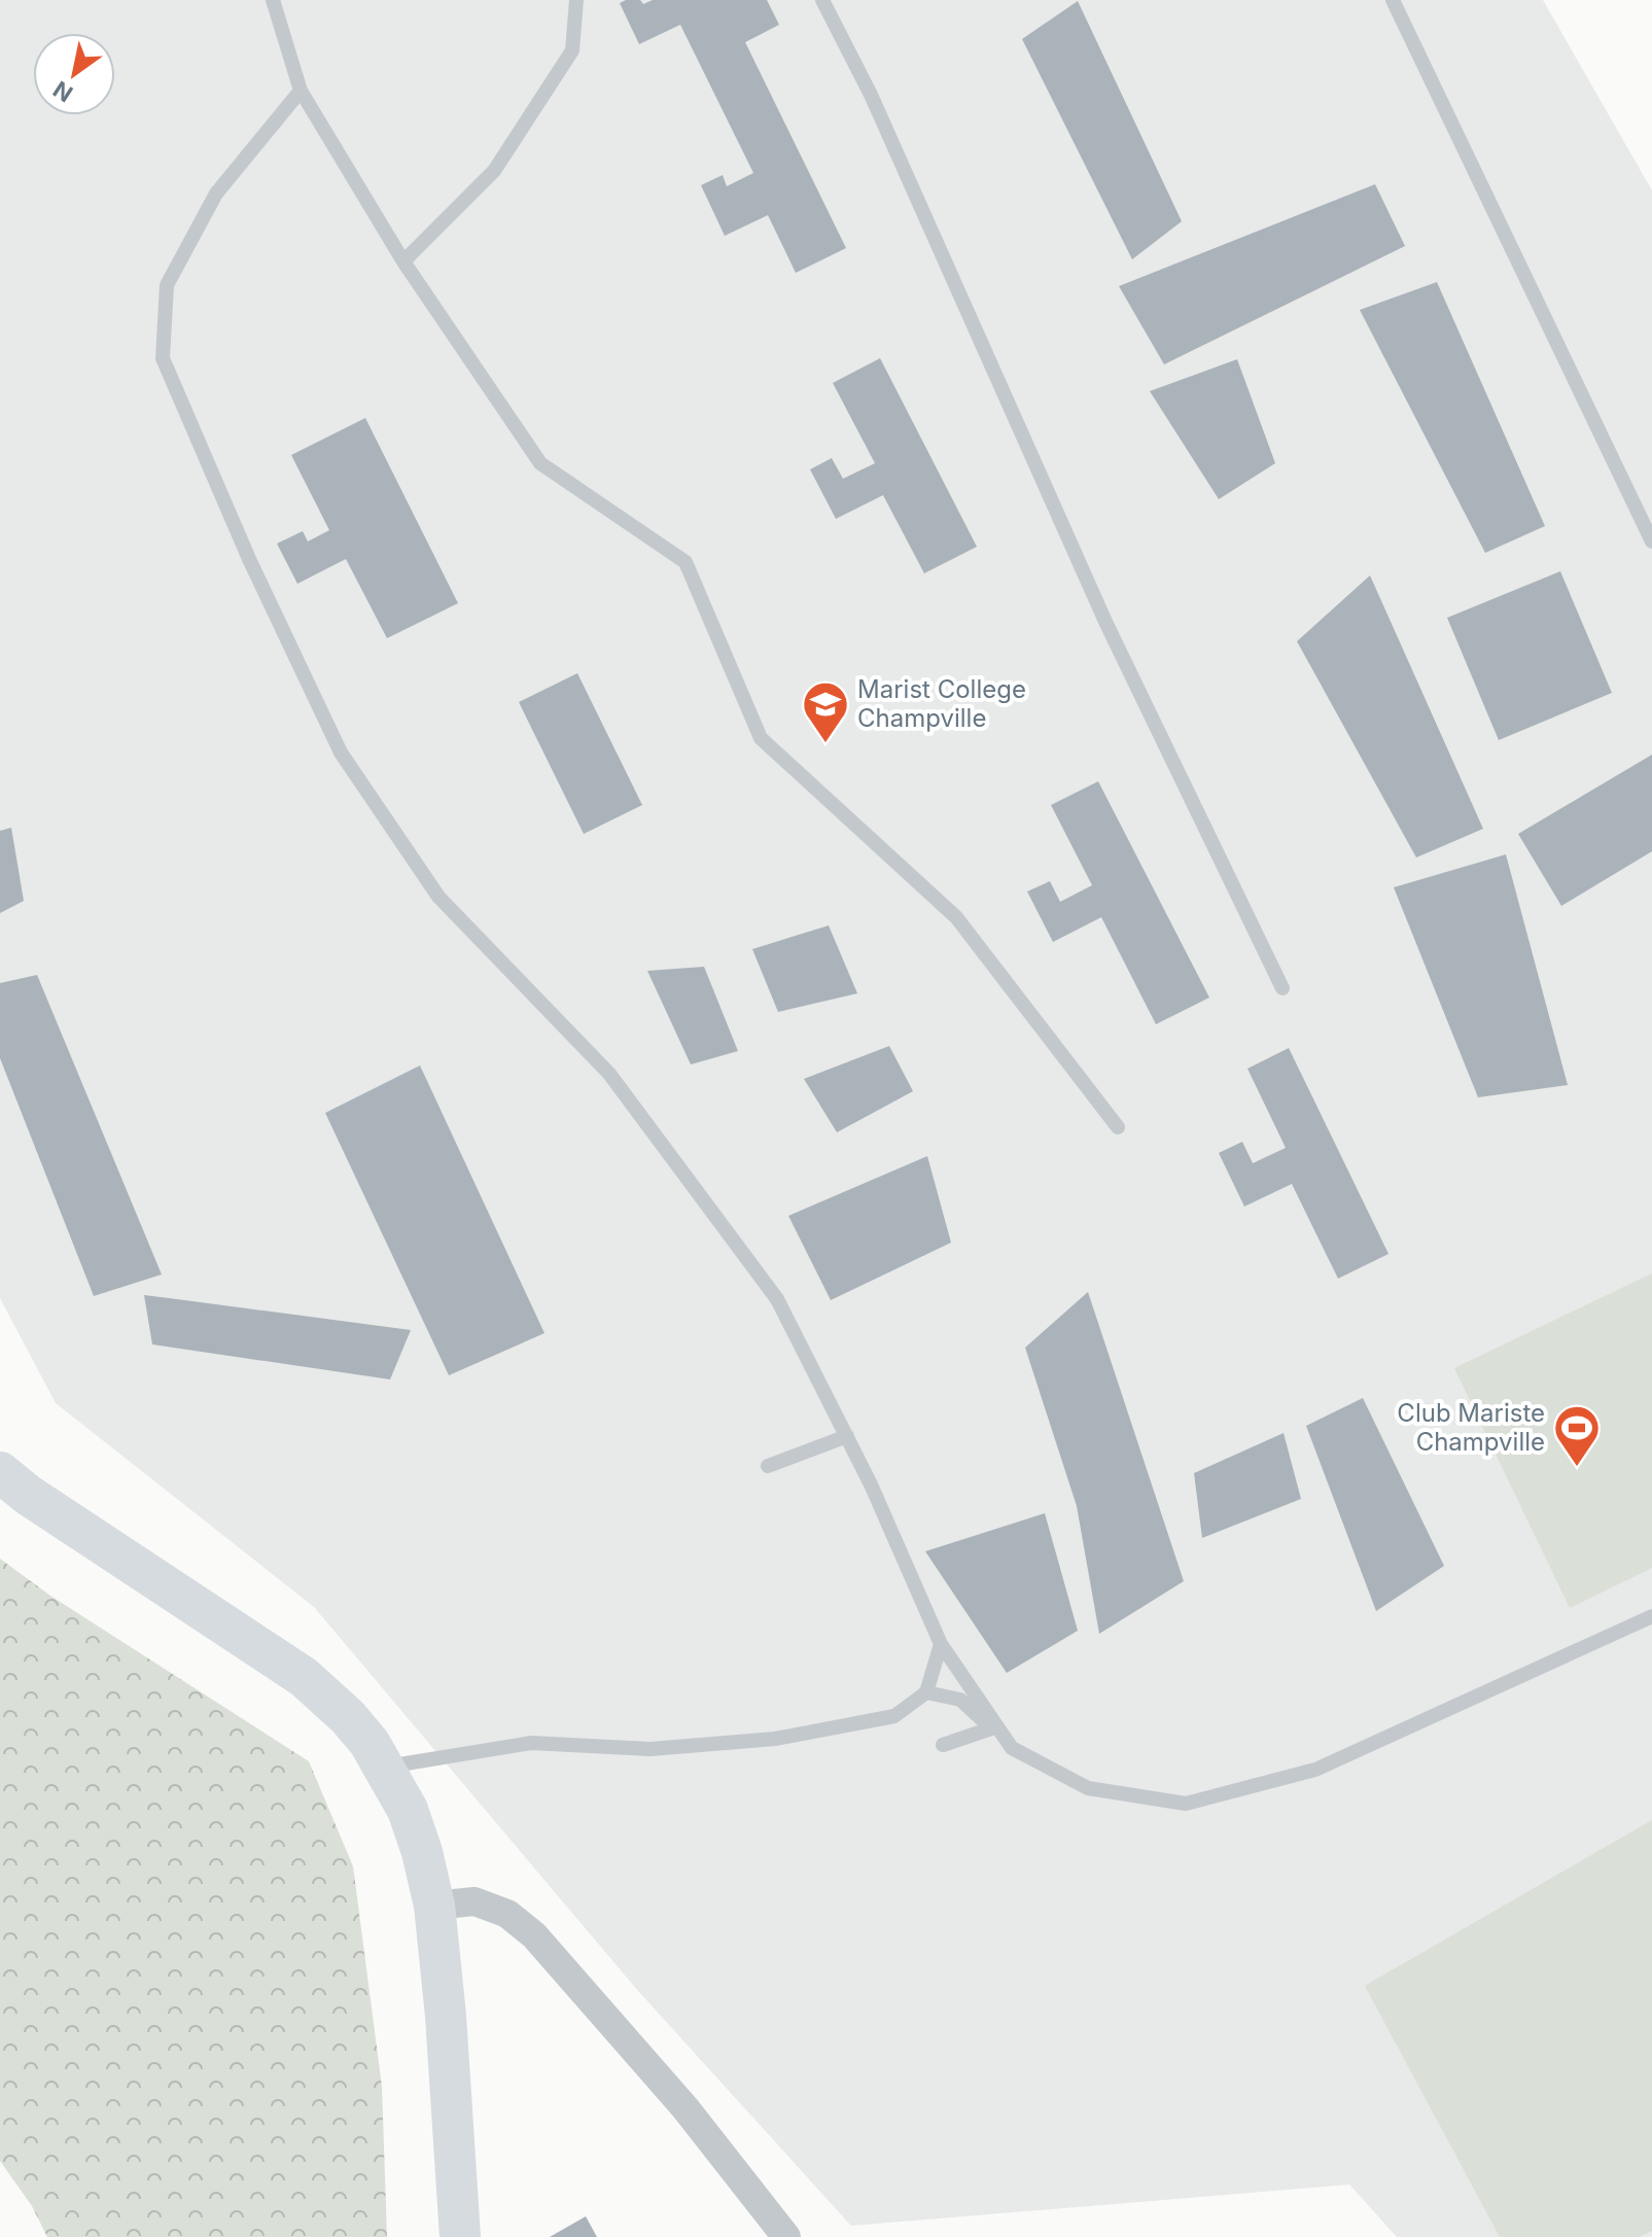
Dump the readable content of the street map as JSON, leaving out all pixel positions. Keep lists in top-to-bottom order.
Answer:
{
  "places": {
    "school or university": ["Marist College Champville"],
    "sports": ["Club Mariste Champville"]
  },
  "north": "bottom left"
}
